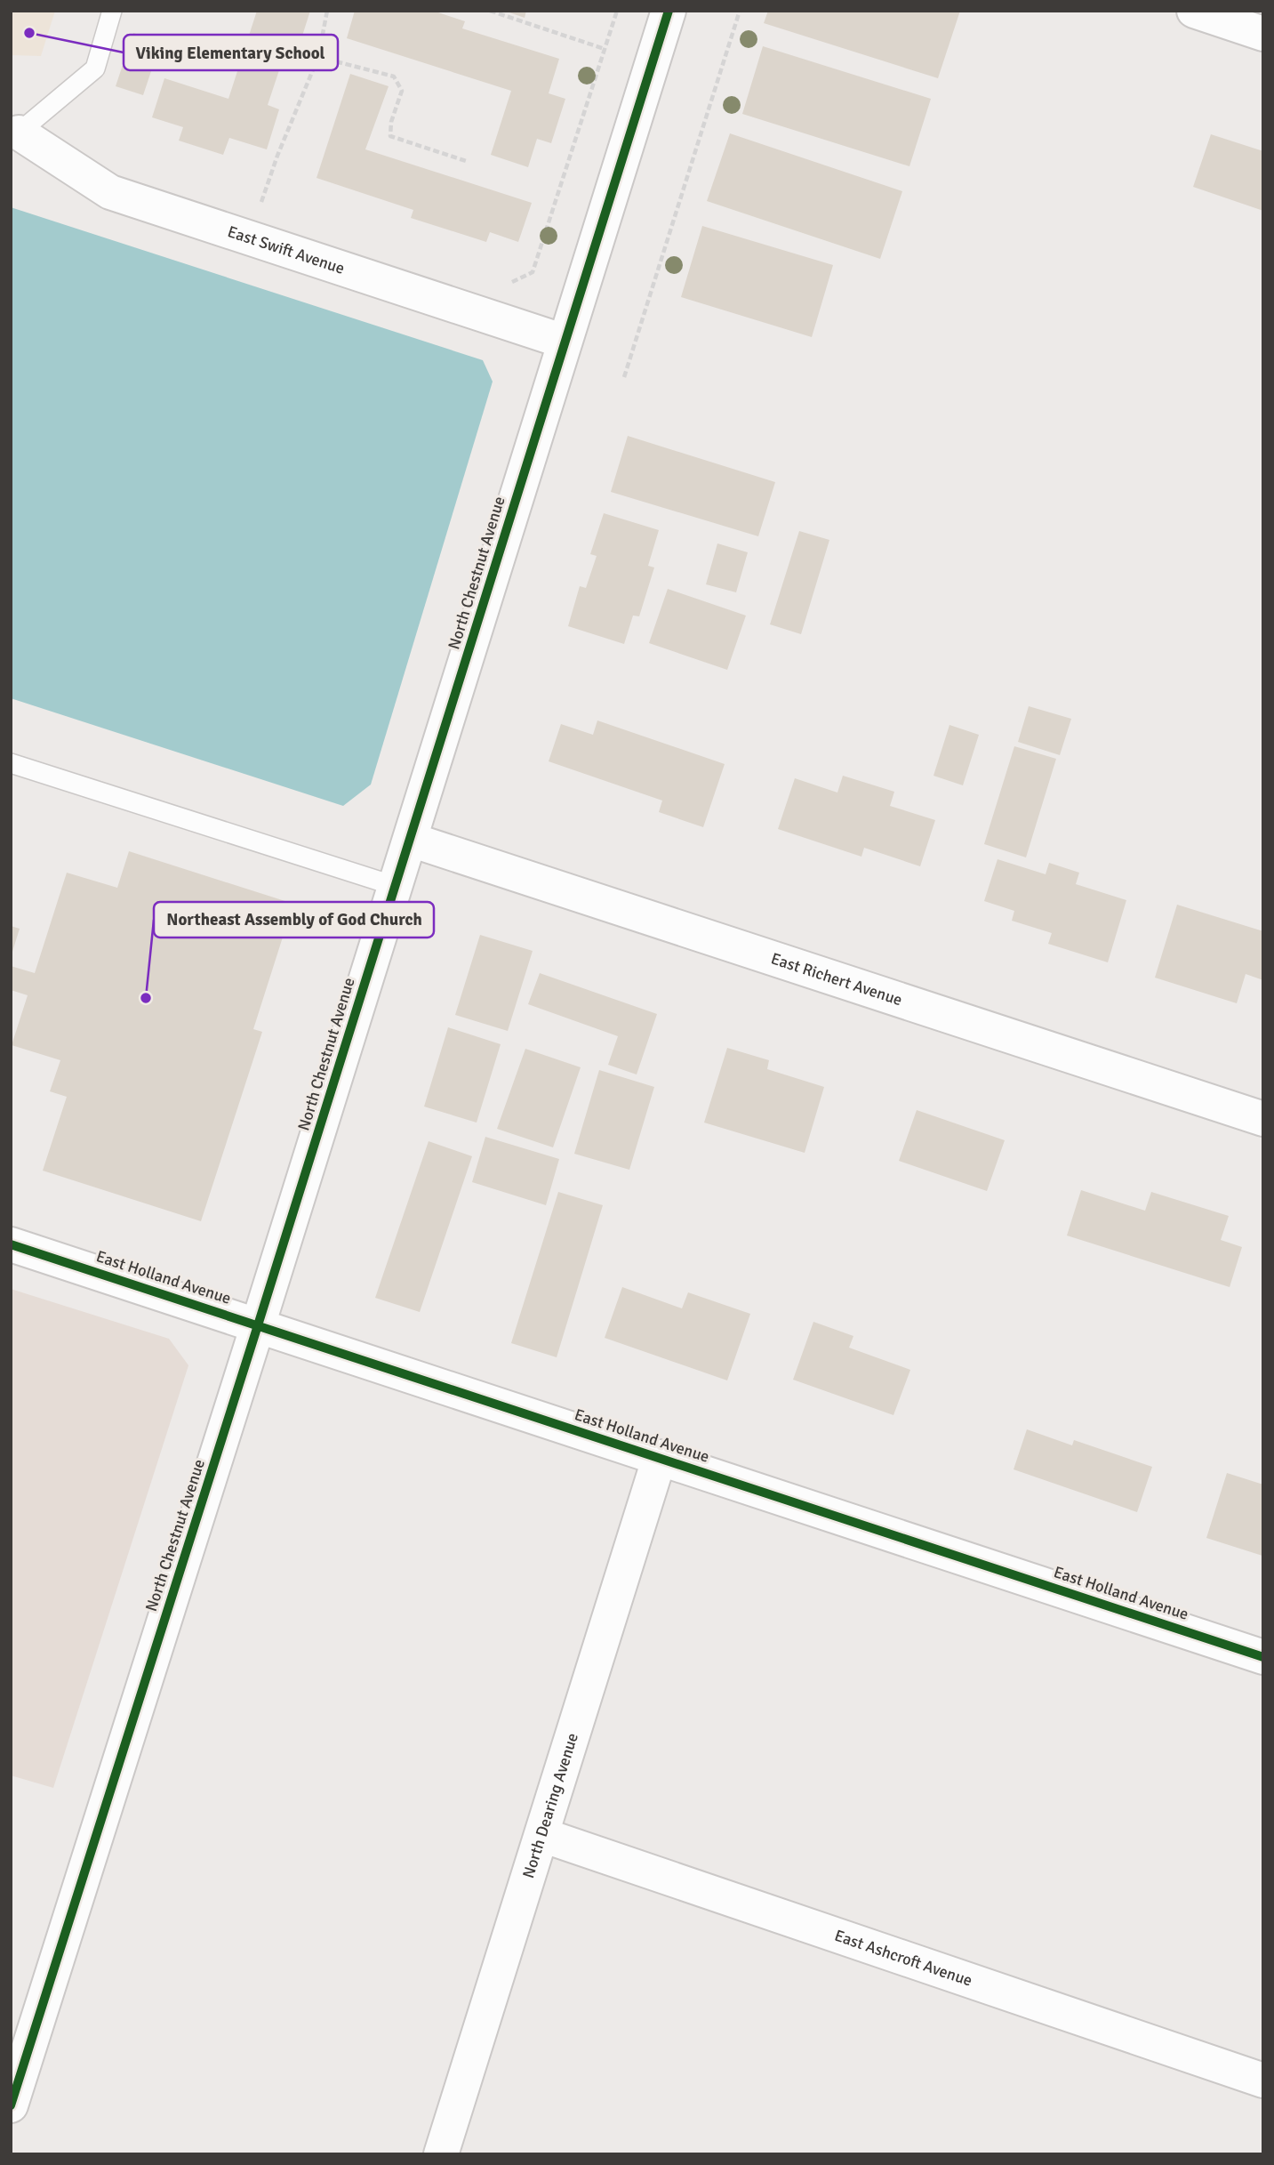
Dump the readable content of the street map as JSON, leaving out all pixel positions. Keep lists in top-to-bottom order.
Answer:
{
  "streets": {
    "street": [
      "East Swift Avenue",
      "North Chestnut Avenue",
      "East Richert Avenue",
      "East Holland Avenue",
      "North Dearing Avenue",
      "East Ashcroft Avenue"
    ]
  },
  "crossings": [
    ["East Swift Avenue", "North Chestnut Avenue"],
    ["North Chestnut Avenue", "East Richert Avenue"],
    ["North Chestnut Avenue", "East Holland Avenue"],
    ["East Holland Avenue", "North Dearing Avenue"],
    ["North Dearing Avenue", "East Ashcroft Avenue"]
  ],
  "places": ["Viking Elementary School", "Northeast Assembly of God Church"]
}
